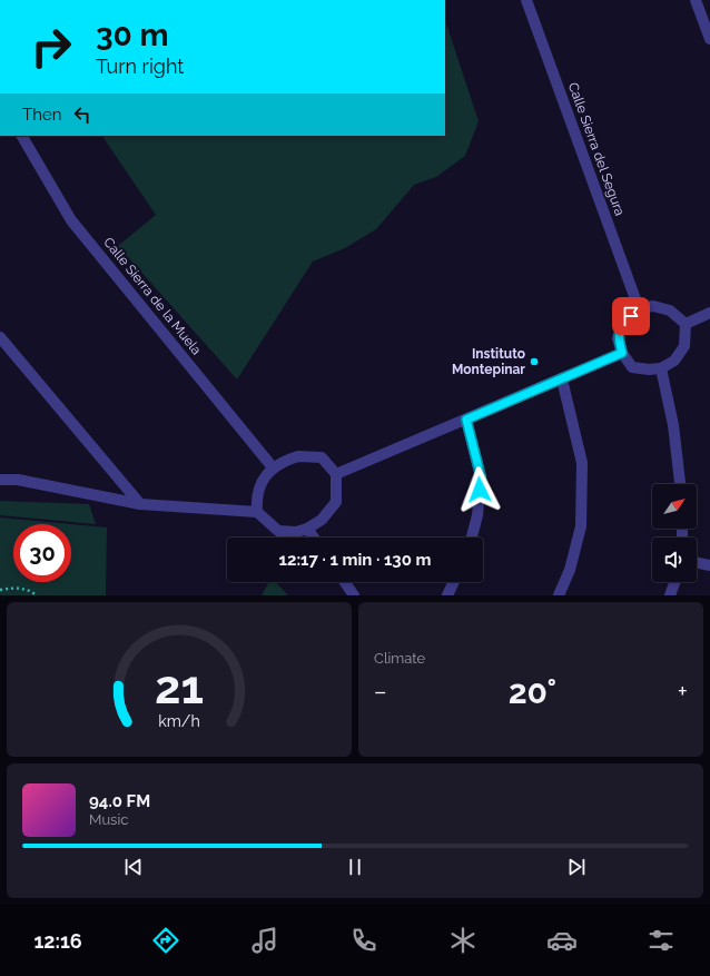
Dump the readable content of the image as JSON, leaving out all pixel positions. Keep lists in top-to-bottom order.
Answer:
{
  "streets": {
    "street": ["Calle Sierra del Segura", "Calle Sierra de la Muela"]
  },
  "places": ["Instituto Montepinar"],
  "north": "top right",
  "page": {
    "turn": ["30 m", "Turn right"],
    "then": "Then",
    "limit": "30",
    "trip": "12:17 · 1 min · 130 m",
    "tile": "Climate",
    "heat": ["−", "20°", "+"],
    "song": ["94.0 FM", "Music"],
    "tabs": "12:16",
    "gauge": ["21", "km/h"]
  }
}
